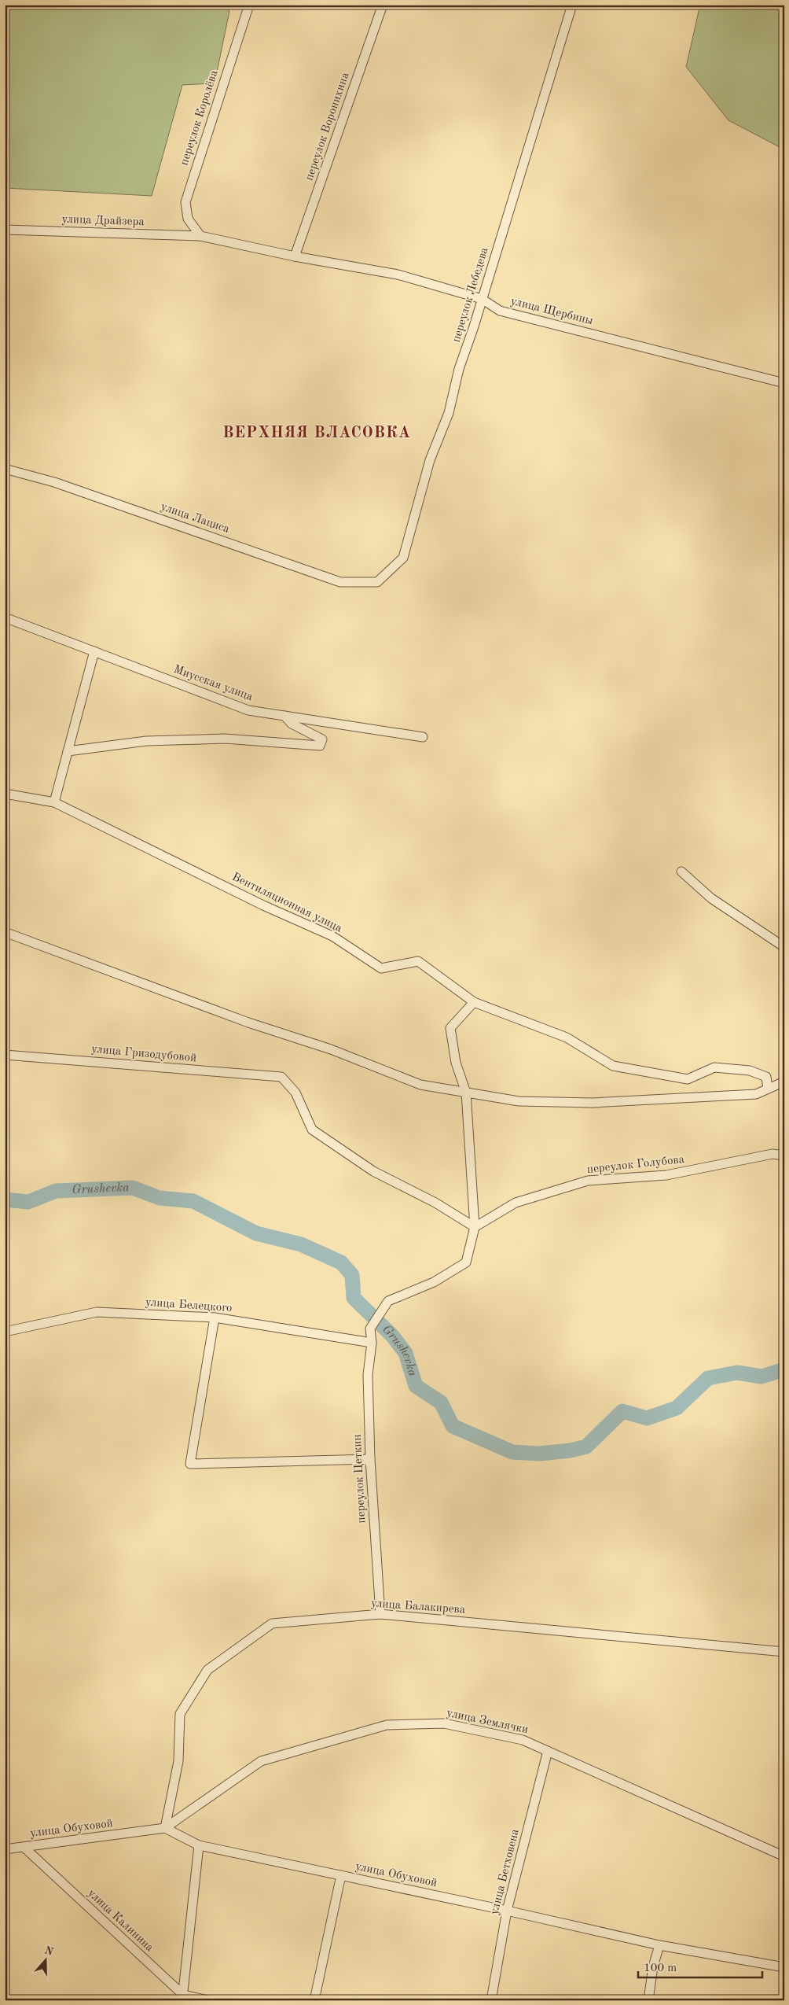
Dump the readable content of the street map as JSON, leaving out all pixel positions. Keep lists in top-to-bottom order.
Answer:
{
  "streets": {
    "street": [
      "переулок Королёва",
      "переулок Воронихина",
      "улица Драйзера",
      "переулок Лебедева",
      "улица Щербины",
      "улица Лациса",
      "Миусская улица",
      "Вентиляционная улица",
      "улица Гризодубовой",
      "переулок Голубова",
      "улица Белецкого",
      "переулок Цеткин",
      "улица Балакирева",
      "улица Землячки",
      "улица Обуховой",
      "улица Бетховена",
      "улица Калинина"
    ]
  },
  "crossings": [
    ["переулок Королёва", "улица Драйзера"],
    ["переулок Королёва", "улица Щербины"],
    ["переулок Воронихина", "улица Щербины"],
    ["улица Драйзера", "улица Щербины"],
    ["переулок Лебедева", "улица Щербины"],
    ["переулок Лебедева", "улица Лациса"],
    ["улица Гризодубовой", "переулок Голубова"],
    ["улица Гризодубовой", "переулок Цеткин"],
    ["переулок Голубова", "переулок Цеткин"],
    ["улица Белецкого", "переулок Цеткин"],
    ["переулок Цеткин", "улица Балакирева"],
    ["улица Балакирева", "улица Землячки"],
    ["улица Балакирева", "улица Обуховой"],
    ["улица Землячки", "улица Обуховой"],
    ["улица Землячки", "улица Бетховена"],
    ["улица Обуховой", "улица Бетховена"],
    ["улица Обуховой", "улица Калинина"]
  ],
  "districts": ["ВЕРХНЯЯ ВЛАСОВКА"],
  "water": ["Grushevka"],
  "scale_bar": "100 m",
  "north": "top"
}
